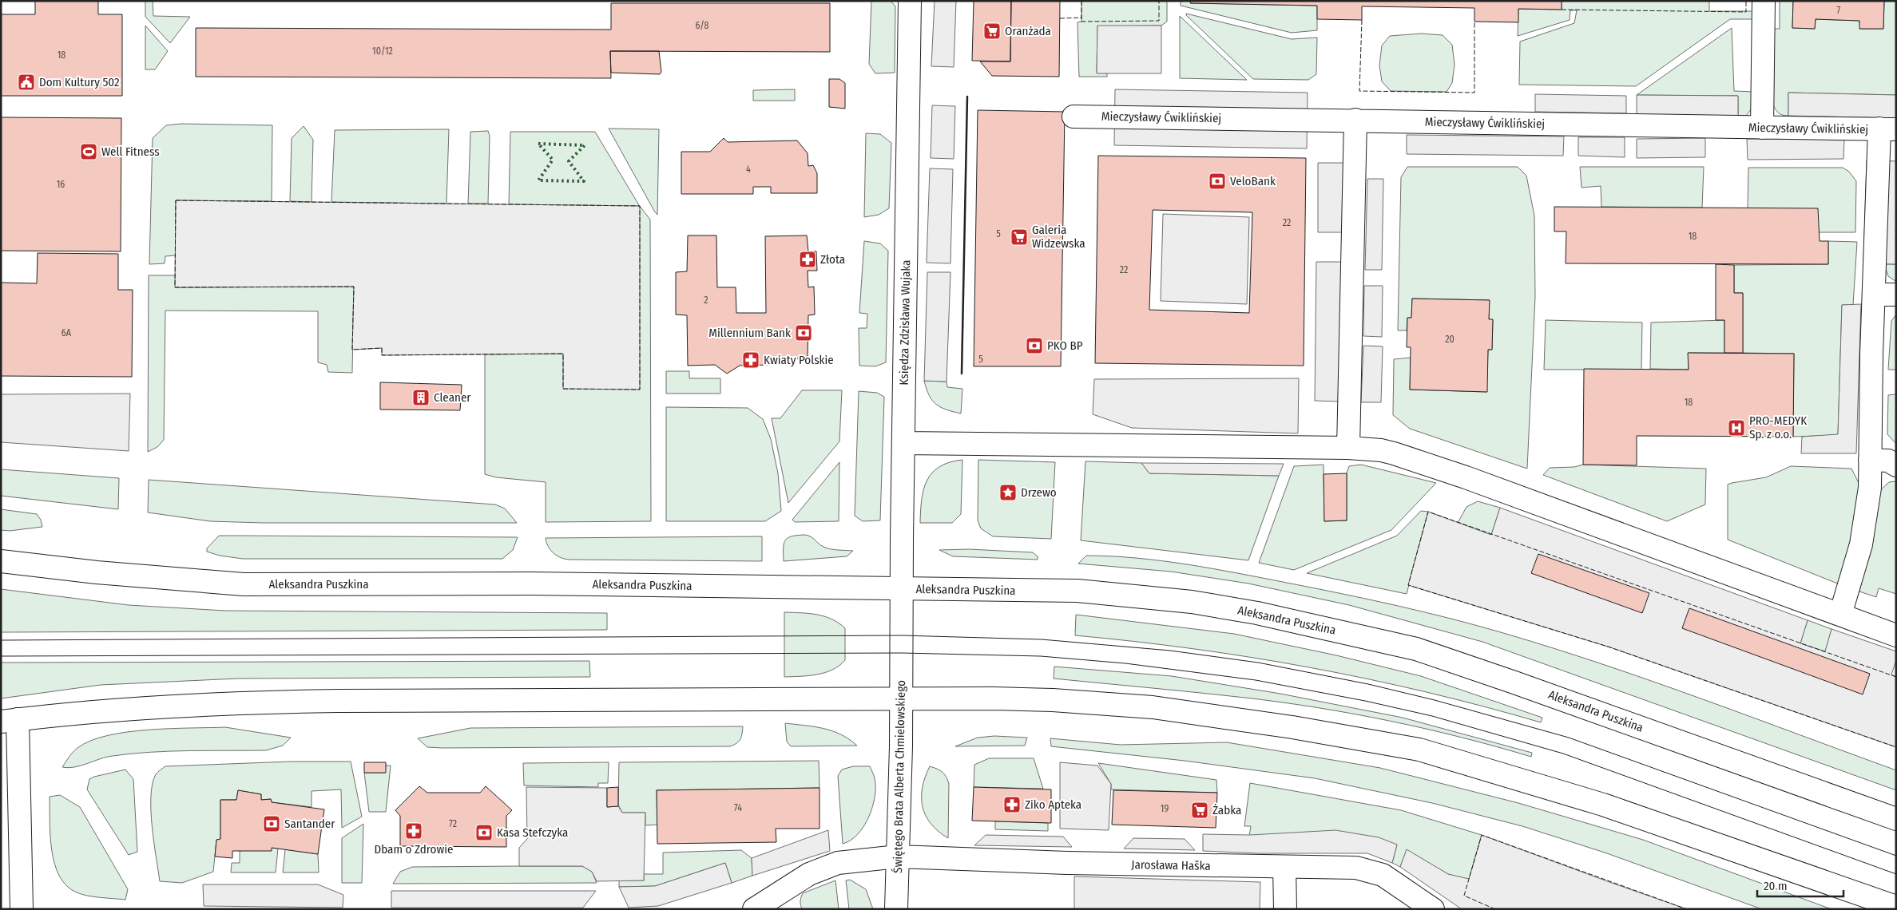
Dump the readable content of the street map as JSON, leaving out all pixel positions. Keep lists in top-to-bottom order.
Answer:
{
  "streets": {
    "street": [
      "Mieczysławy Ćwiklińskiej",
      "Księdza Zdzisława Wujaka",
      "Aleksandra Puszkina",
      "Świętego Brata Alberta Chmielowskiego",
      "Jarosława Haška"
    ]
  },
  "crossings": [
    ["Księdza Zdzisława Wujaka", "Aleksandra Puszkina"],
    ["Księdza Zdzisława Wujaka", "Świętego Brata Alberta Chmielowskiego"],
    ["Świętego Brata Alberta Chmielowskiego", "Jarosława Haška"]
  ],
  "places": {
    "supermarket": ["Oranżada", "Galeria Widzewska", "Żabka"],
    "public building": ["Dom Kultury 502"],
    "sports": ["Well Fitness"],
    "bank": [
      "VeloBank",
      "Millennium Bank",
      "PKO BP",
      "Santander",
      "Kasa Stefczyka"
    ],
    "pharmacy": [
      "Złota",
      "Kwiaty Polskie",
      "Ziko Apteka",
      "Dbam o Zdrowie"
    ],
    "building": ["Cleaner"],
    "hospital": ["PRO-MEDYK Sp. z o.o."],
    "place": ["Drzewo"]
  },
  "house_numbers": [
    "7",
    "6/8",
    "10/12",
    "18",
    "4",
    "16",
    "22",
    "5",
    "18",
    "22",
    "2",
    "6A",
    "20",
    "5",
    "18",
    "74",
    "19",
    "72"
  ],
  "scale_bar": "20 m"
}
